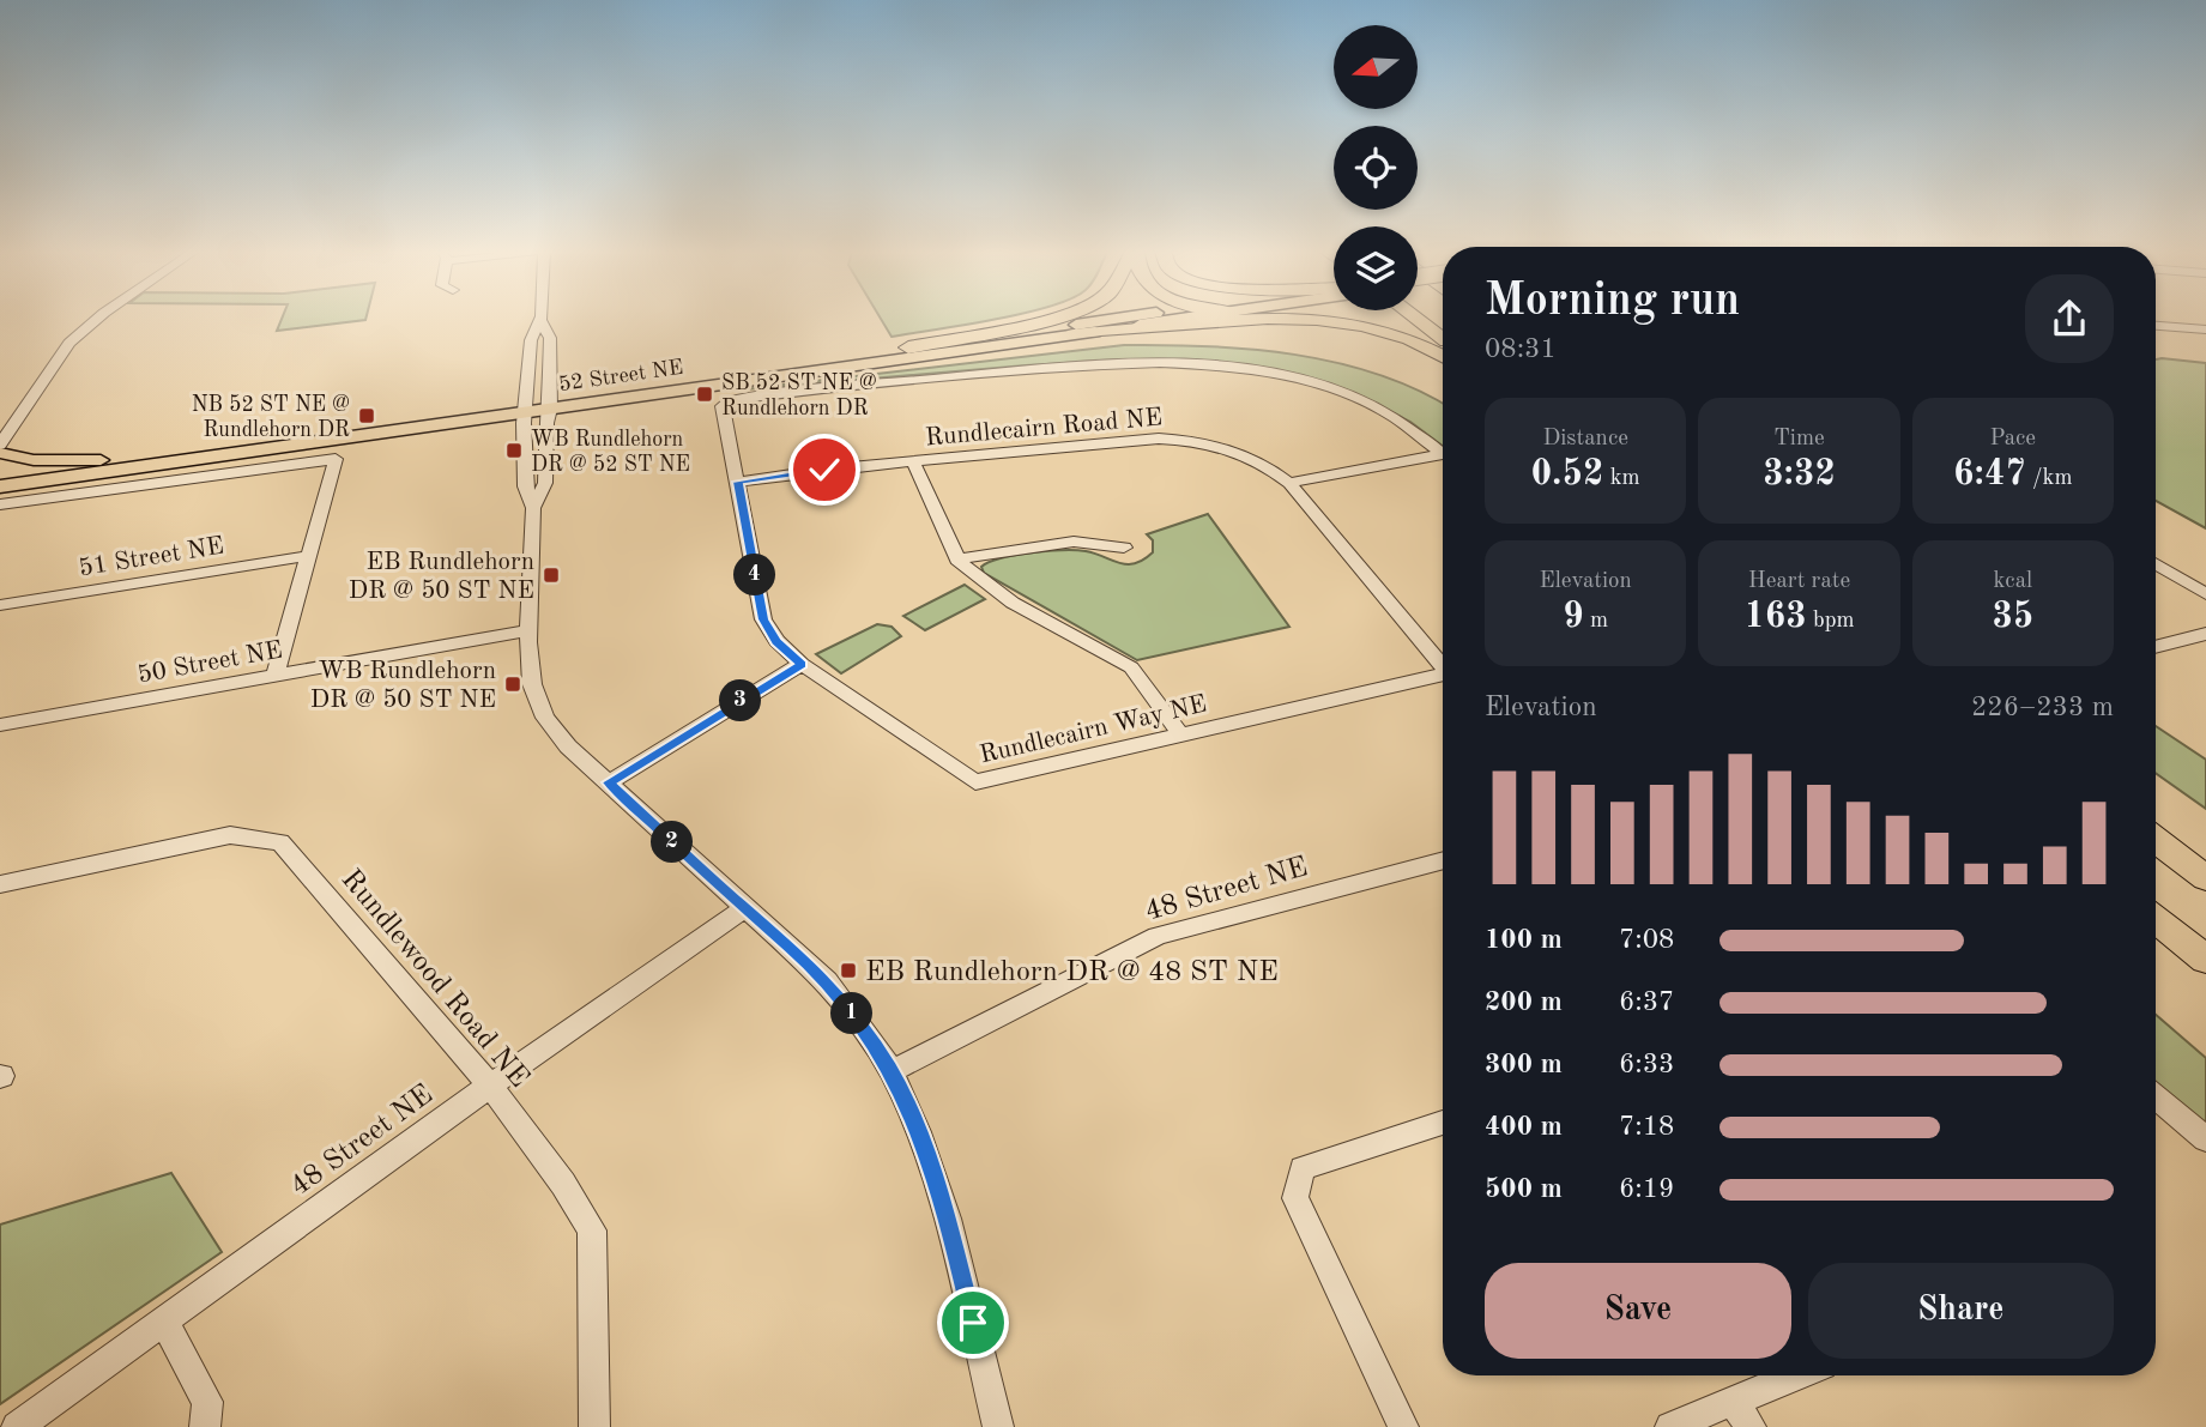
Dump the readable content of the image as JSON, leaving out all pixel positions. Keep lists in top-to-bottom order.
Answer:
{
  "streets": {
    "main road": ["52 Street NE"],
    "street": [
      "Rundlecairn Road NE",
      "51 Street NE",
      "50 Street NE",
      "Rundlecairn Way NE",
      "48 Street NE",
      "Rundlewood Road NE"
    ]
  },
  "crossings": [
    ["Rundlecairn Road NE", "Rundlecairn Way NE"],
    ["48 Street NE", "Rundlewood Road NE"]
  ],
  "places": {
    "transit": [
      "SB 52 ST NE @ Rundlehorn DR",
      "NB 52 ST NE @ Rundlehorn DR",
      "WB Rundlehorn DR @ 52 ST NE",
      "EB Rundlehorn DR @ 50 ST NE",
      "WB Rundlehorn DR @ 50 ST NE",
      "EB Rundlehorn DR @ 48 ST NE"
    ]
  },
  "north": "left",
  "page": {
    "heading": ["Morning run", "08:31"],
    "stats": [
      ["Distance", "0.52 km"],
      ["Time", "3:32"],
      ["Pace", "6:47 /km"],
      ["Elevation", "9 m"],
      ["Heart rate", "163 bpm"],
      ["kcal", "35"]
    ],
    "pins": [
      "4",
      "3",
      "2",
      "1"
    ],
    "chart": ["Elevation", "226–233 m"],
    "list": [
      {
        "name": "100 m",
        "note": "7:08"
      },
      {
        "name": "200 m",
        "note": "6:37"
      },
      {
        "name": "300 m",
        "note": "6:33"
      },
      {
        "name": "400 m",
        "note": "7:18"
      },
      {
        "name": "500 m",
        "note": "6:19"
      }
    ],
    "buttons": ["Save", "Share"]
  }
}
